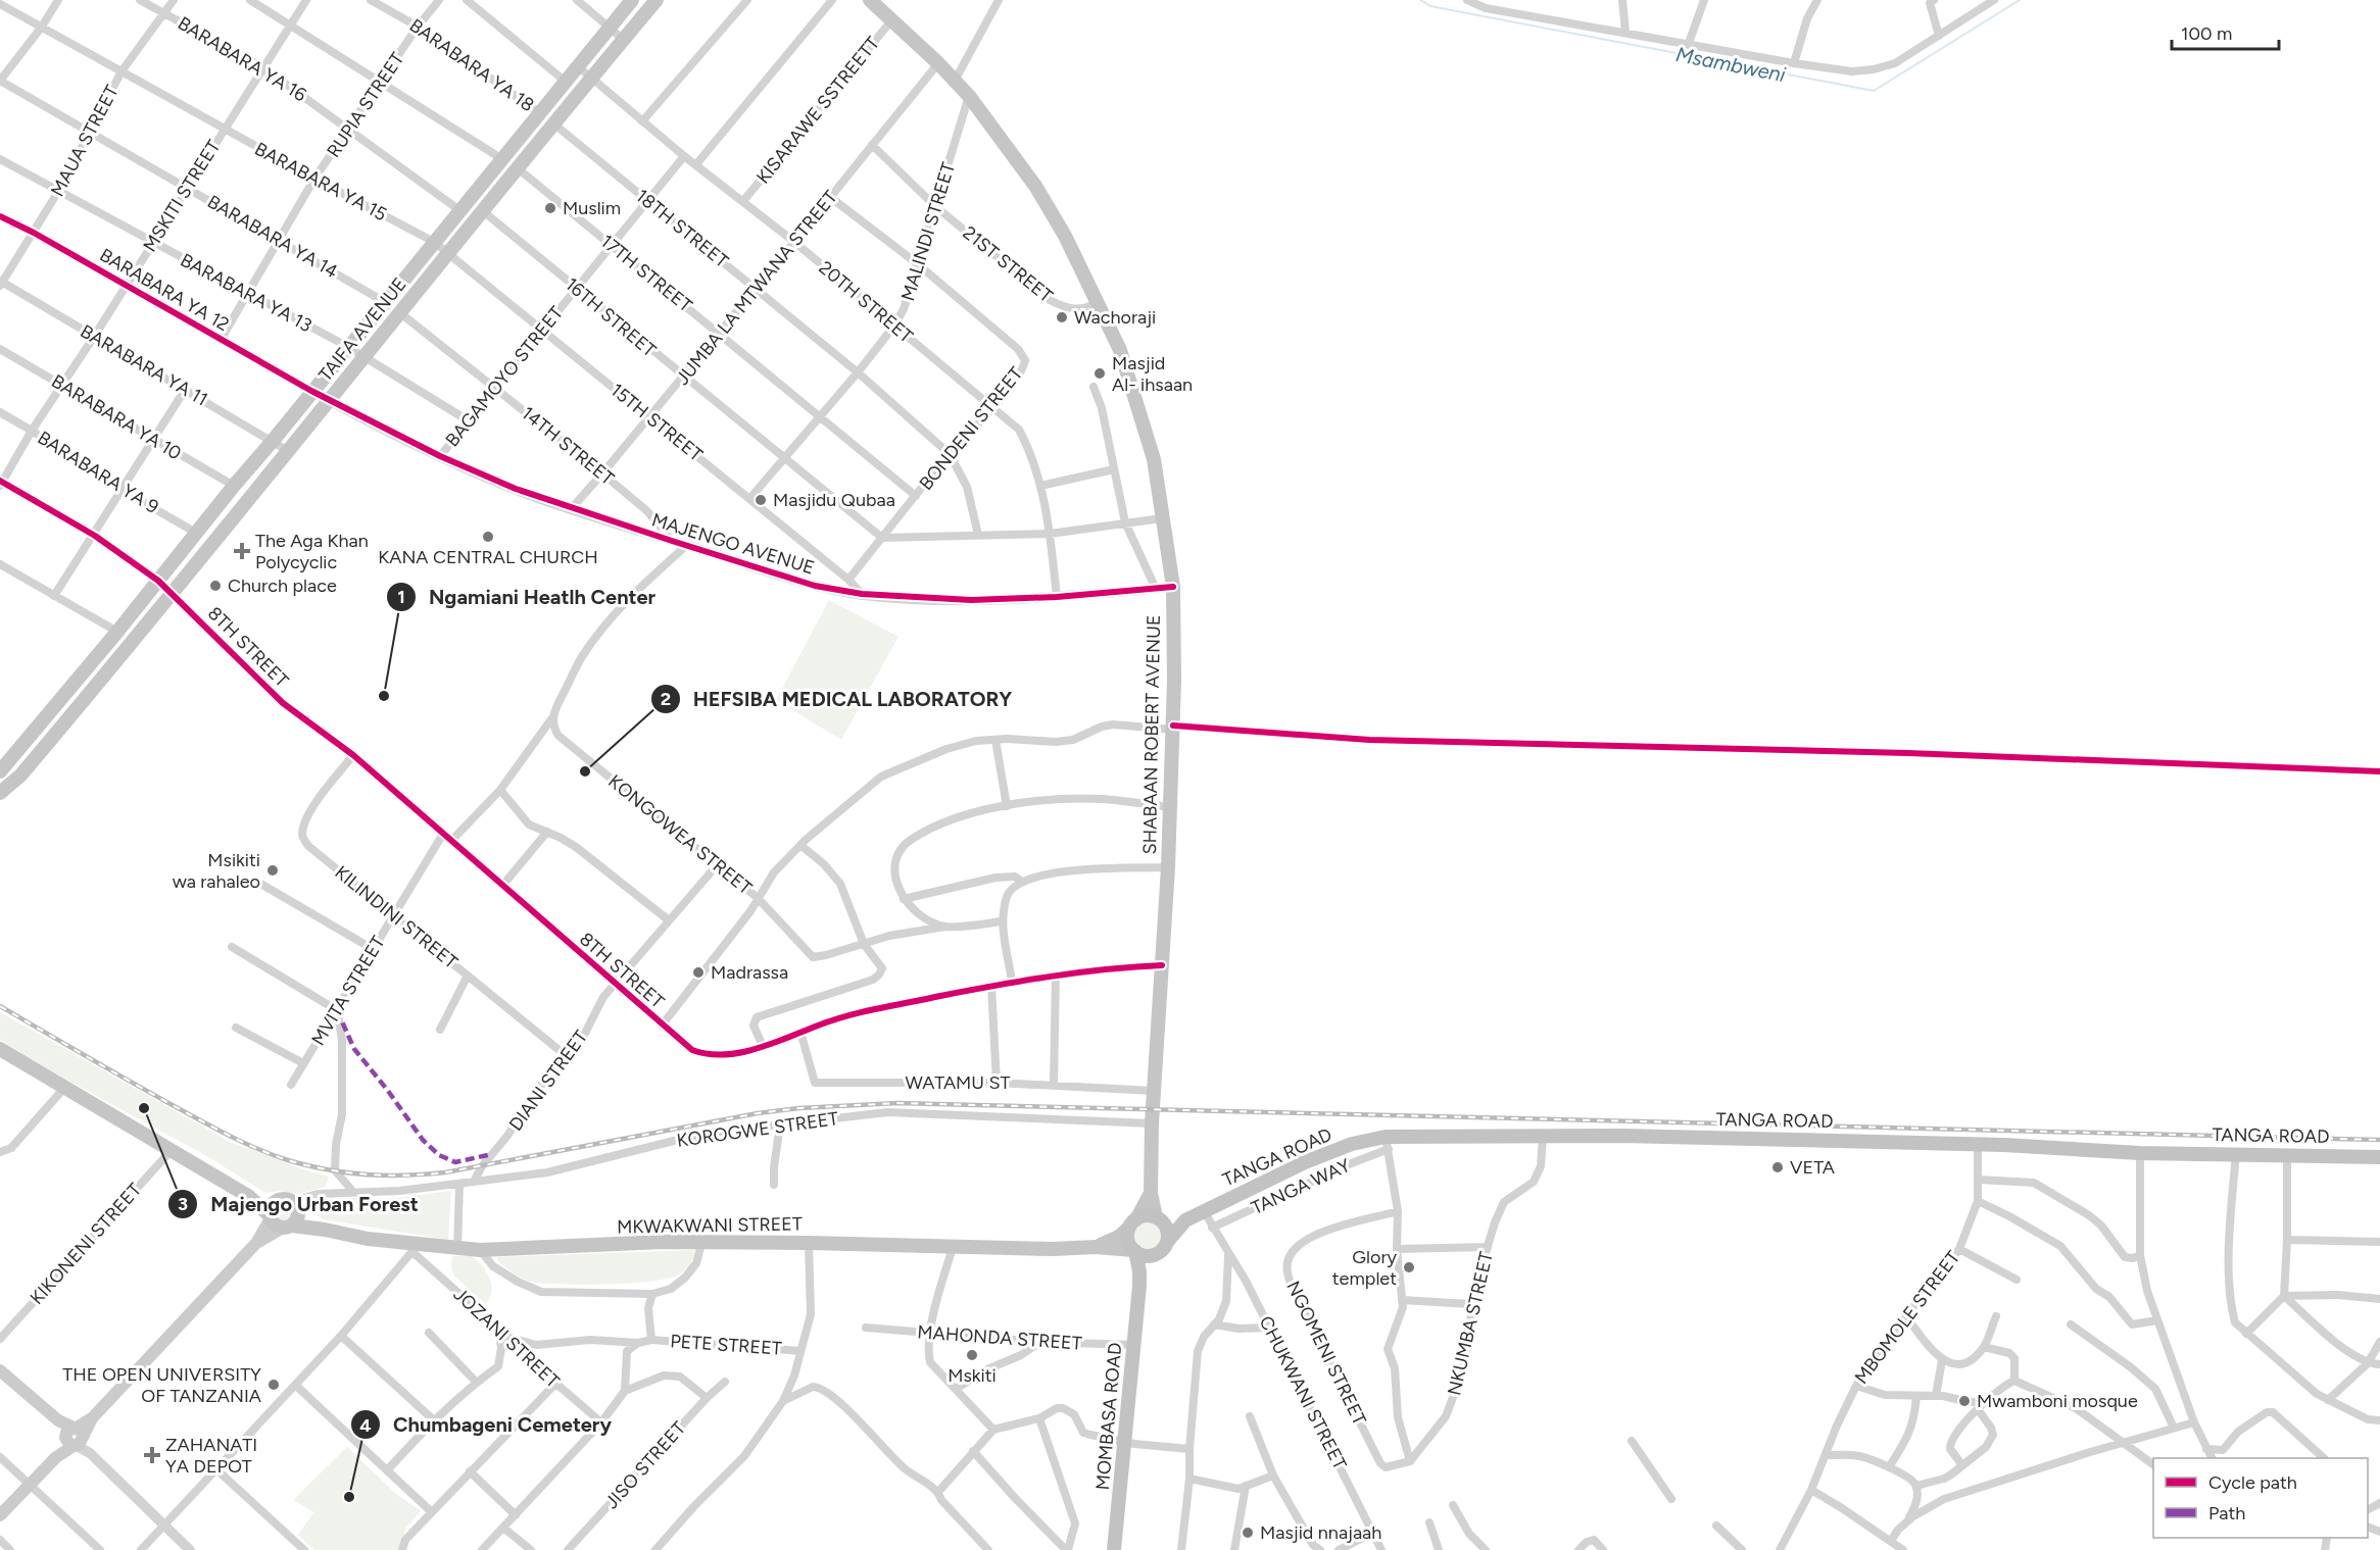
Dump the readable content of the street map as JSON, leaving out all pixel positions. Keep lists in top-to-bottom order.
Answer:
{
  "streets": {
    "highway": ["TANGA ROAD", "MOMBASA ROAD"],
    "main road": ["TAIFA AVENUE", "SHABAAN ROBERT AVENUE", "MKWAKWANI STREET"],
    "street": [
      "BARABARA YA 16",
      "BARABARA YA 18",
      "RUPIA STREET",
      "KISARAWE SSTREETT",
      "MAUA STREET",
      "BARABARA YA 15",
      "MSKITI STREET",
      "18TH STREET",
      "MALINDI STREET",
      "BARABARA YA 14",
      "21ST STREET",
      "17TH STREET",
      "JUMBA LA MTWANA STREET",
      "BARABARA YA 12",
      "BARABARA YA 13",
      "20TH STREET",
      "16TH STREET",
      "BARABARA YA 11",
      "BAGAMOYO STREET",
      "BARABARA YA 10",
      "15TH STREET",
      "BONDENI STREET",
      "14TH STREET",
      "BARABARA YA 9",
      "MAJENGO AVENUE",
      "8TH STREET",
      "KONGOWEA STREET",
      "KILINDINI STREET",
      "MVITA STREET",
      "DIANI STREET",
      "WATAMU ST",
      "KOROGWE STREET",
      "TANGA WAY",
      "KIKONENI STREET",
      "MBOMOLE STREET",
      "NKUMBA STREET",
      "JOZANI STREET",
      "MAHONDA STREET",
      "PETE STREET",
      "NGOMENI STREET",
      "CHUKWANI STREET",
      "JISO STREET"
    ]
  },
  "crossings": [
    ["BARABARA YA 16", "RUPIA STREET"],
    ["BARABARA YA 16", "MAUA STREET"],
    ["BARABARA YA 16", "MSKITI STREET"],
    ["BARABARA YA 16", "TAIFA AVENUE"],
    ["BARABARA YA 18", "RUPIA STREET"],
    ["BARABARA YA 18", "TAIFA AVENUE"],
    ["RUPIA STREET", "BARABARA YA 15"],
    ["RUPIA STREET", "BARABARA YA 14"],
    ["RUPIA STREET", "BARABARA YA 12"],
    ["RUPIA STREET", "BARABARA YA 13"],
    ["KISARAWE SSTREETT", "20TH STREET"],
    ["KISARAWE SSTREETT", "SHABAAN ROBERT AVENUE"],
    ["MAUA STREET", "BARABARA YA 15"],
    ["MAUA STREET", "BARABARA YA 14"],
    ["MAUA STREET", "BARABARA YA 12"],
    ["MAUA STREET", "BARABARA YA 13"],
    ["MAUA STREET", "BARABARA YA 11"],
    ["BARABARA YA 15", "MSKITI STREET"],
    ["BARABARA YA 15", "TAIFA AVENUE"],
    ["BARABARA YA 15", "15TH STREET"],
    ["MSKITI STREET", "BARABARA YA 14"],
    ["MSKITI STREET", "BARABARA YA 12"],
    ["MSKITI STREET", "BARABARA YA 13"],
    ["MSKITI STREET", "BARABARA YA 11"],
    ["MSKITI STREET", "BARABARA YA 10"],
    ["MSKITI STREET", "BARABARA YA 9"],
    ["MSKITI STREET", "8TH STREET"],
    ["18TH STREET", "MALINDI STREET"],
    ["18TH STREET", "JUMBA LA MTWANA STREET"],
    ["18TH STREET", "TAIFA AVENUE"],
    ["18TH STREET", "BAGAMOYO STREET"],
    ["18TH STREET", "BONDENI STREET"],
    ["MALINDI STREET", "21ST STREET"],
    ["MALINDI STREET", "17TH STREET"],
    ["MALINDI STREET", "20TH STREET"],
    ["MALINDI STREET", "16TH STREET"],
    ["MALINDI STREET", "15TH STREET"],
    ["MALINDI STREET", "BONDENI STREET"],
    ["MALINDI STREET", "SHABAAN ROBERT AVENUE"],
    ["BARABARA YA 14", "TAIFA AVENUE"],
    ["21ST STREET", "JUMBA LA MTWANA STREET"],
    ["21ST STREET", "SHABAAN ROBERT AVENUE"],
    ["17TH STREET", "JUMBA LA MTWANA STREET"],
    ["17TH STREET", "TAIFA AVENUE"],
    ["17TH STREET", "BAGAMOYO STREET"],
    ["17TH STREET", "BONDENI STREET"],
    ["JUMBA LA MTWANA STREET", "20TH STREET"],
    ["JUMBA LA MTWANA STREET", "16TH STREET"],
    ["JUMBA LA MTWANA STREET", "15TH STREET"],
    ["JUMBA LA MTWANA STREET", "BONDENI STREET"],
    ["JUMBA LA MTWANA STREET", "14TH STREET"],
    ["JUMBA LA MTWANA STREET", "MAJENGO AVENUE"],
    ["JUMBA LA MTWANA STREET", "SHABAAN ROBERT AVENUE"],
    ["BARABARA YA 12", "TAIFA AVENUE"],
    ["BARABARA YA 12", "MAJENGO AVENUE"],
    ["BARABARA YA 13", "TAIFA AVENUE"],
    ["BARABARA YA 13", "BAGAMOYO STREET"],
    ["20TH STREET", "TAIFA AVENUE"],
    ["20TH STREET", "BAGAMOYO STREET"],
    ["20TH STREET", "BONDENI STREET"],
    ["20TH STREET", "MAJENGO AVENUE"],
    ["16TH STREET", "TAIFA AVENUE"],
    ["16TH STREET", "BAGAMOYO STREET"],
    ["16TH STREET", "BONDENI STREET"],
    ["TAIFA AVENUE", "BARABARA YA 11"],
    ["TAIFA AVENUE", "BARABARA YA 10"],
    ["TAIFA AVENUE", "15TH STREET"],
    ["TAIFA AVENUE", "14TH STREET"],
    ["TAIFA AVENUE", "BARABARA YA 9"],
    ["TAIFA AVENUE", "MAJENGO AVENUE"],
    ["TAIFA AVENUE", "8TH STREET"],
    ["BAGAMOYO STREET", "15TH STREET"],
    ["BAGAMOYO STREET", "14TH STREET"],
    ["BAGAMOYO STREET", "MAJENGO AVENUE"],
    ["15TH STREET", "BONDENI STREET"],
    ["15TH STREET", "MAJENGO AVENUE"],
    ["14TH STREET", "MAJENGO AVENUE"],
    ["MAJENGO AVENUE", "SHABAAN ROBERT AVENUE"],
    ["8TH STREET", "SHABAAN ROBERT AVENUE"],
    ["8TH STREET", "KILINDINI STREET"],
    ["8TH STREET", "MVITA STREET"],
    ["8TH STREET", "DIANI STREET"],
    ["8TH STREET", "WATAMU ST"],
    ["SHABAAN ROBERT AVENUE", "WATAMU ST"],
    ["SHABAAN ROBERT AVENUE", "KOROGWE STREET"],
    ["KONGOWEA STREET", "DIANI STREET"],
    ["KILINDINI STREET", "MVITA STREET"],
    ["KILINDINI STREET", "DIANI STREET"],
    ["DIANI STREET", "KOROGWE STREET"],
    ["TANGA ROAD", "TANGA WAY"],
    ["TANGA ROAD", "MBOMOLE STREET"],
    ["TANGA ROAD", "NKUMBA STREET"],
    ["TANGA ROAD", "CHUKWANI STREET"],
    ["TANGA ROAD", "MOMBASA ROAD"],
    ["KOROGWE STREET", "MKWAKWANI STREET"],
    ["TANGA WAY", "CHUKWANI STREET"],
    ["MKWAKWANI STREET", "JOZANI STREET"],
    ["MKWAKWANI STREET", "MOMBASA ROAD"],
    ["NKUMBA STREET", "NGOMENI STREET"],
    ["MAHONDA STREET", "MOMBASA ROAD"]
  ],
  "water": ["Msambweni"],
  "places": {
    "other": [
      "Muslim",
      "Wachoraji",
      "Masjid Al- ihsaan",
      "Masjidu Qubaa",
      "KANA CENTRAL CHURCH",
      "Church place",
      "Ngamiani Heatlh Center",
      "HEFSIBA MEDICAL LABORATORY",
      "Msikiti wa rahaleo",
      "Madrassa",
      "Majengo Urban Forest",
      "VETA",
      "Glory templet",
      "Mskiti",
      "THE OPEN UNIVERSITY OF TANZANIA",
      "Mwamboni mosque",
      "Chumbageni Cemetery",
      "Masjid nnajaah"
    ],
    "health": ["The Aga Khan Polycyclic", "ZAHANATI YA DEPOT"]
  },
  "legend": ["Cycle path", "Path"],
  "scale_bar": "100 m"
}
